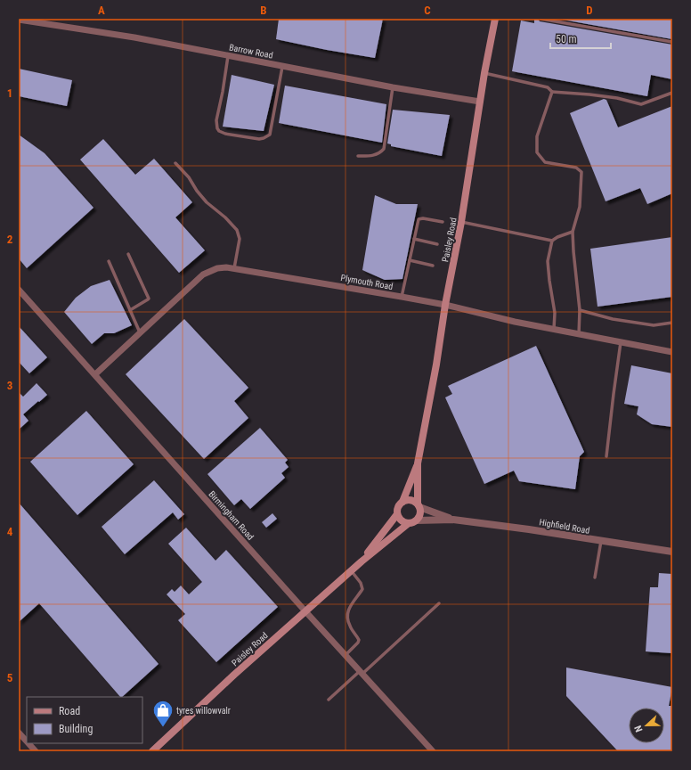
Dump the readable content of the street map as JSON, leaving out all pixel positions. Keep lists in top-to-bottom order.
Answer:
{
  "streets": {
    "main road": ["Paisley Road"],
    "street": [
      "Barrow Road",
      "Plymouth Road",
      "Birmingham Road",
      "Highfield Road"
    ]
  },
  "crossings": [
    ["Barrow Road", "Paisley Road"],
    ["Paisley Road", "Plymouth Road"],
    ["Paisley Road", "Birmingham Road"],
    ["Paisley Road", "Highfield Road"],
    ["Plymouth Road", "Birmingham Road"]
  ],
  "places": {
    "shop": ["tyres willowvalr"]
  },
  "legend": ["Road", "Building"],
  "scale_bar": "50 m",
  "north": "left",
  "grid": {
    "columns": [
      "A",
      "B",
      "C",
      "D"
    ],
    "rows": [
      "1",
      "2",
      "3",
      "4",
      "5"
    ]
  }
}
